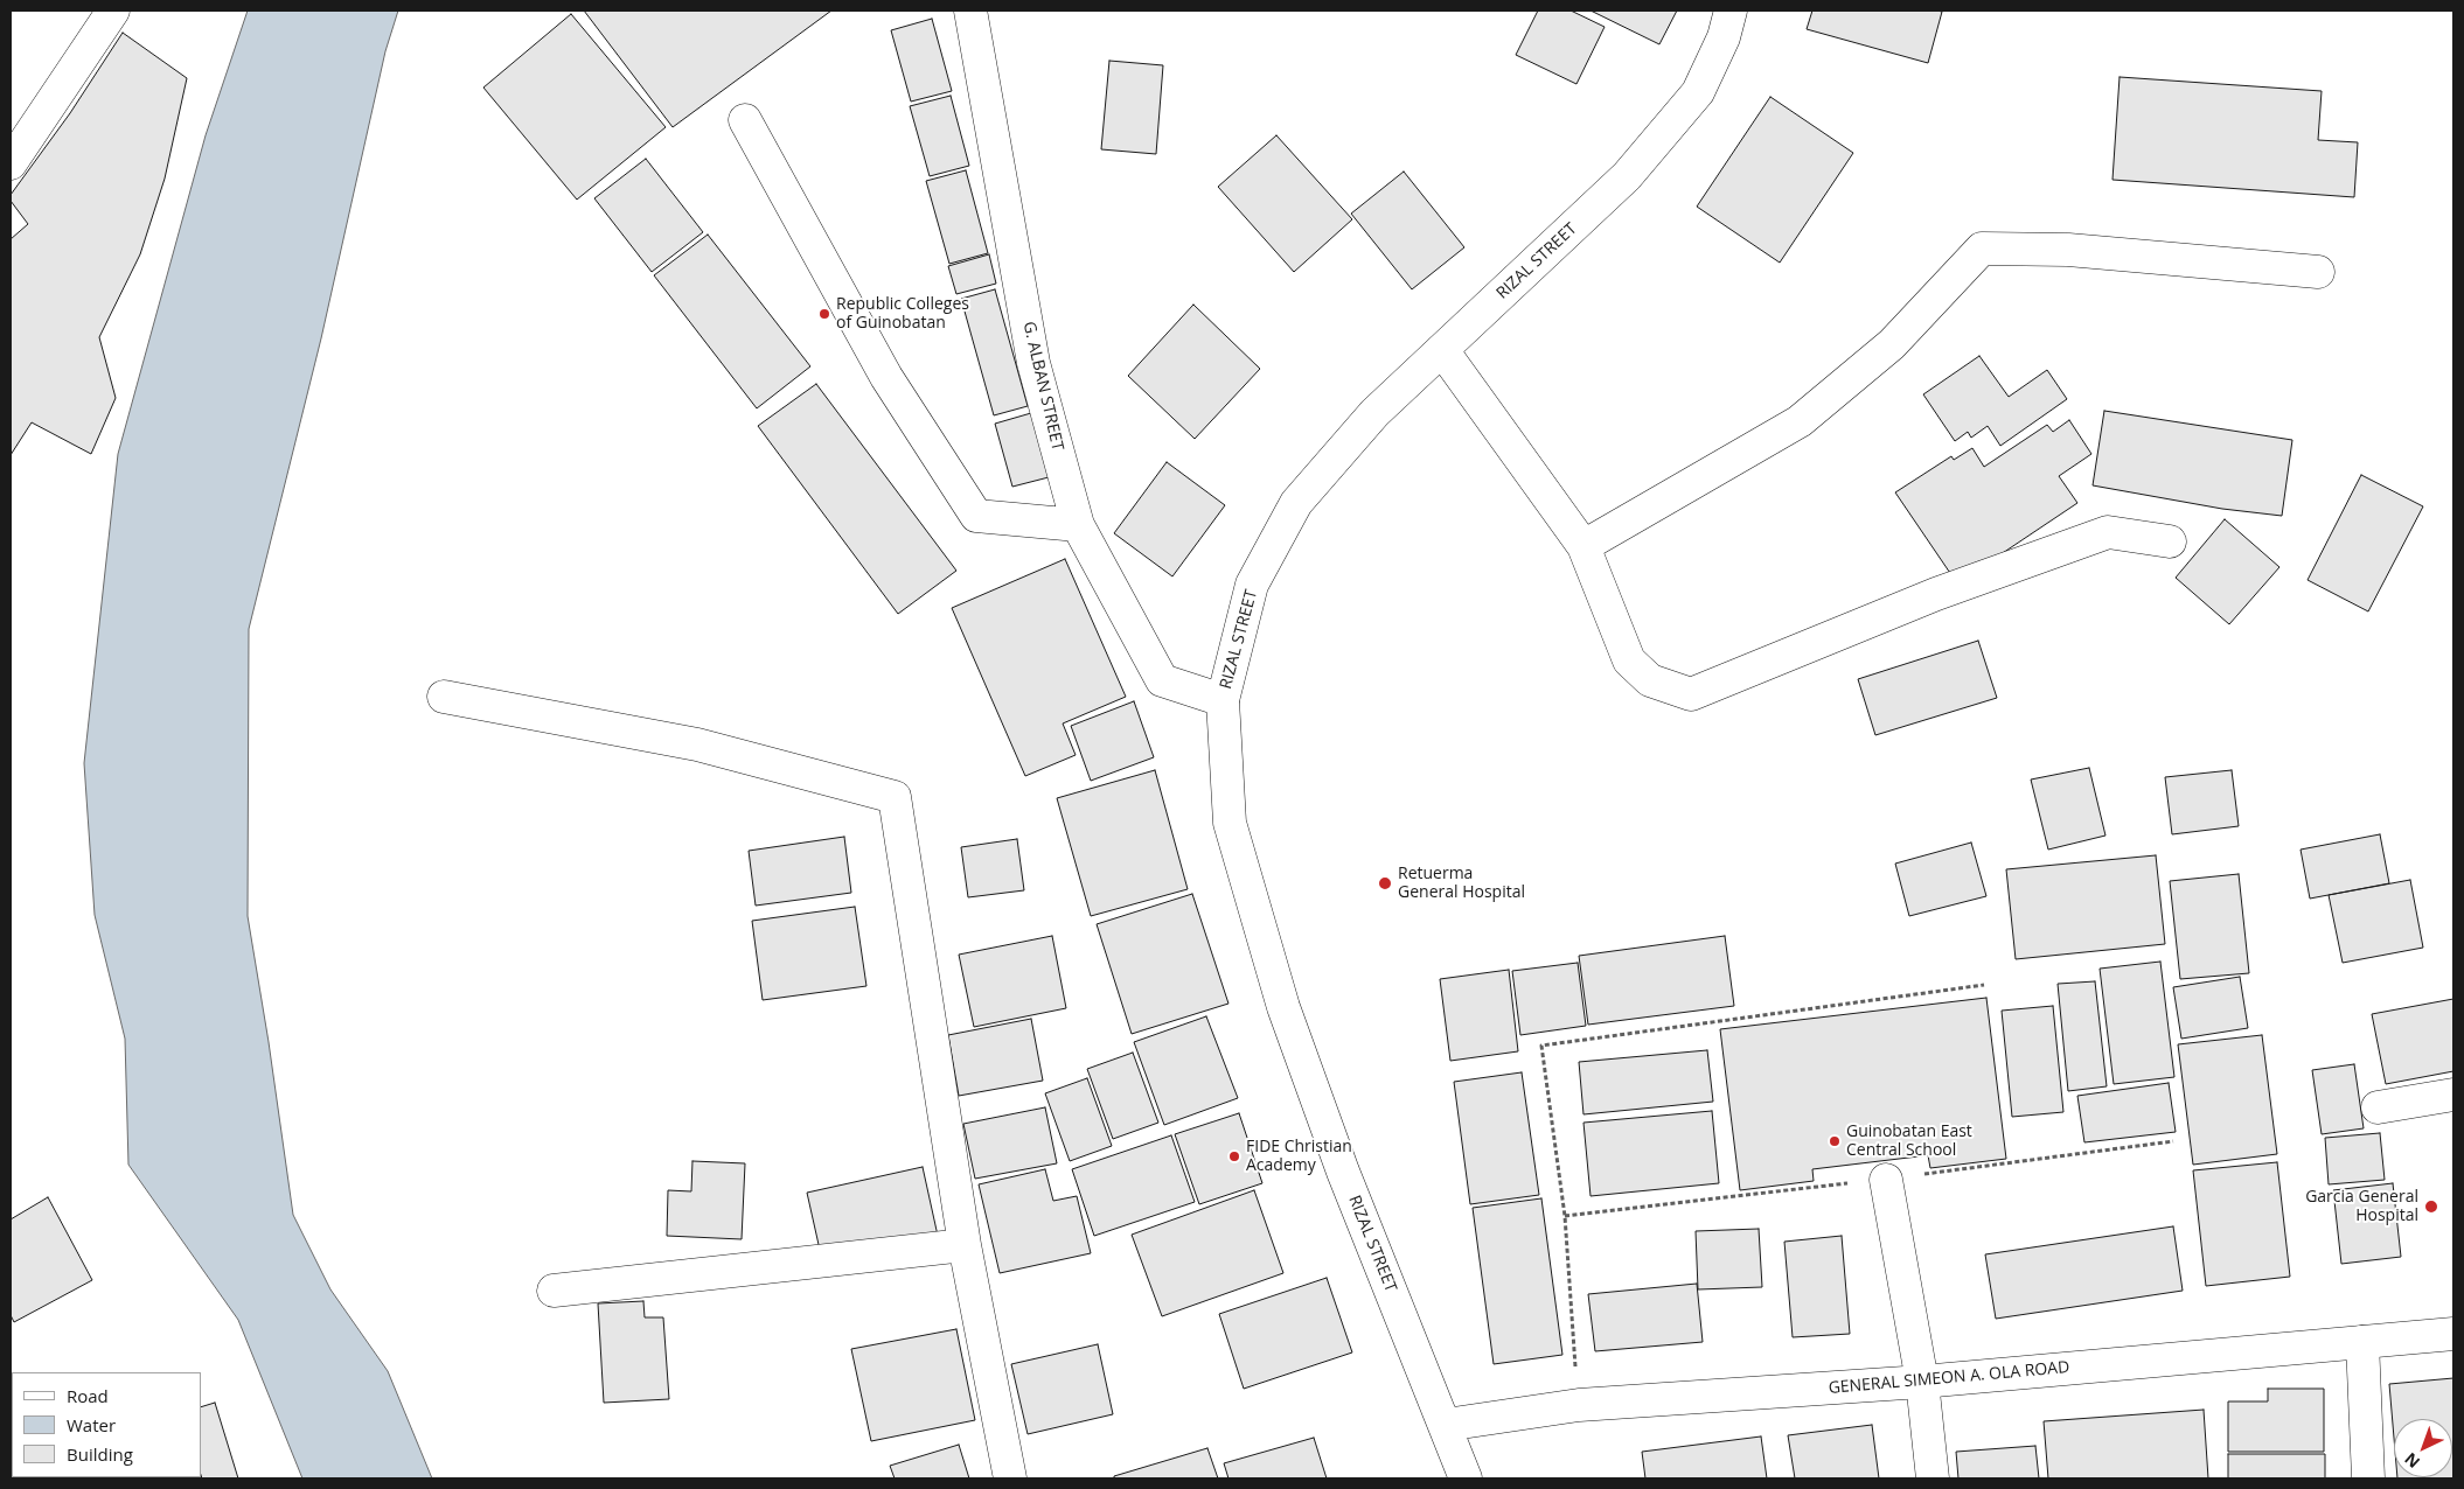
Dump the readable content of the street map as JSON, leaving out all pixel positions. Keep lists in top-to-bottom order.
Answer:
{
  "streets": {
    "main road": ["RIZAL STREET", "G. ALBAN STREET", "GENERAL SIMEON A. OLA ROAD"]
  },
  "crossings": [
    ["RIZAL STREET", "G. ALBAN STREET"],
    ["RIZAL STREET", "GENERAL SIMEON A. OLA ROAD"]
  ],
  "places": [
    "Republic Colleges of Guinobatan",
    "Retuerma General Hospital",
    "Guinobatan East Central School",
    "FIDE Christian Academy",
    "Garcia General Hospital"
  ],
  "legend": ["Road", "Water", "Building"],
  "north": "bottom left"
}
